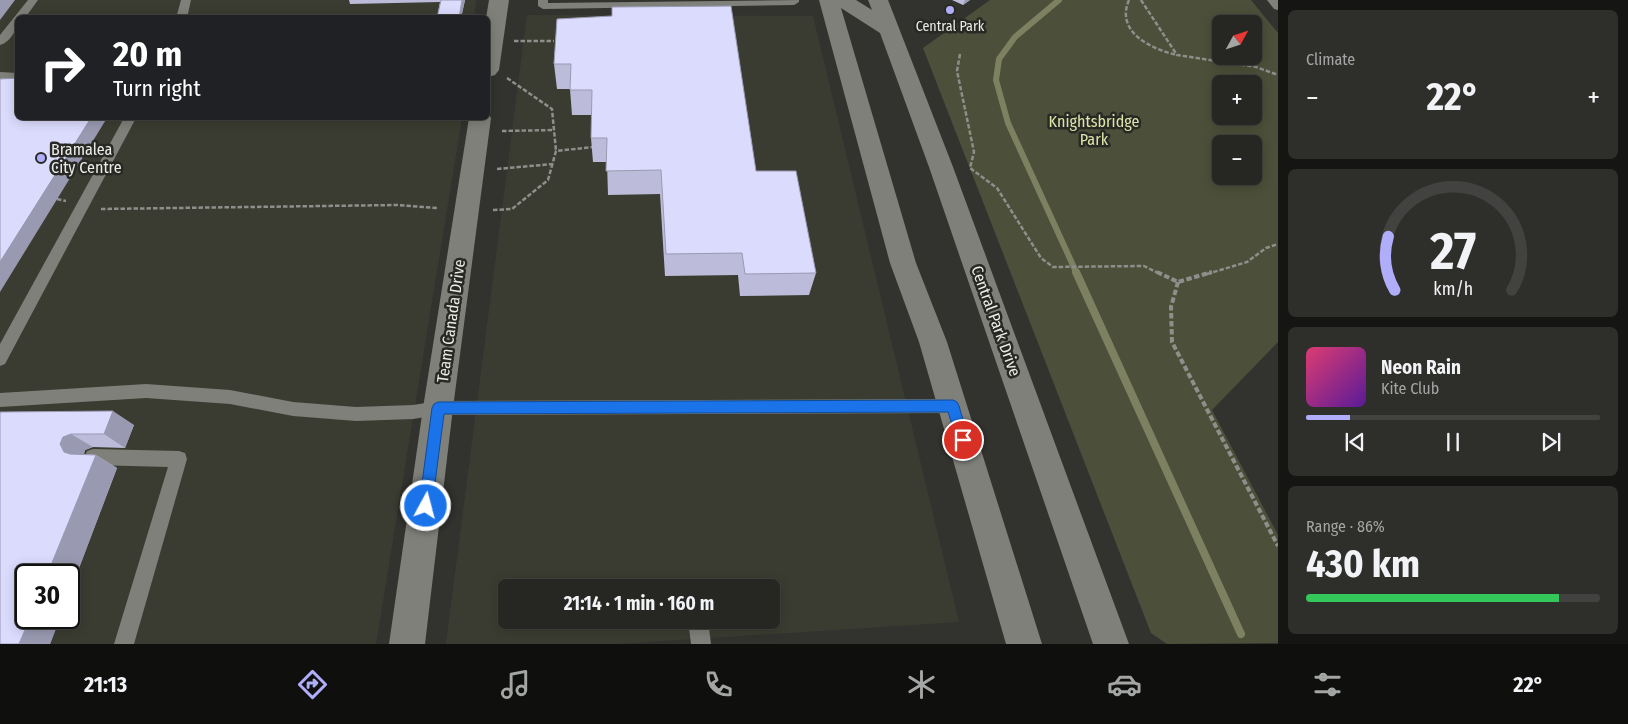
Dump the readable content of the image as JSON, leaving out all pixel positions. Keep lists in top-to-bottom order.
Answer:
{
  "streets": {
    "street": ["Team Canada Drive", "Central Park Drive"]
  },
  "parks": ["Knightsbridge Park"],
  "places": ["Central Park", "Bramalea City Centre"],
  "north": "top right",
  "page": {
    "tile": [
      "Climate",
      ["Range · 86%", "430 km"]
    ],
    "map_buttons": ["+", "−"],
    "turn": ["20 m", "Turn right"],
    "heat": ["−", "22°", "+"],
    "song": ["Neon Rain", "Kite Club"],
    "limit": "30",
    "trip": "21:14 · 1 min · 160 m",
    "tabs": ["21:13", "22°"],
    "gauge": ["27", "km/h"]
  }
}
